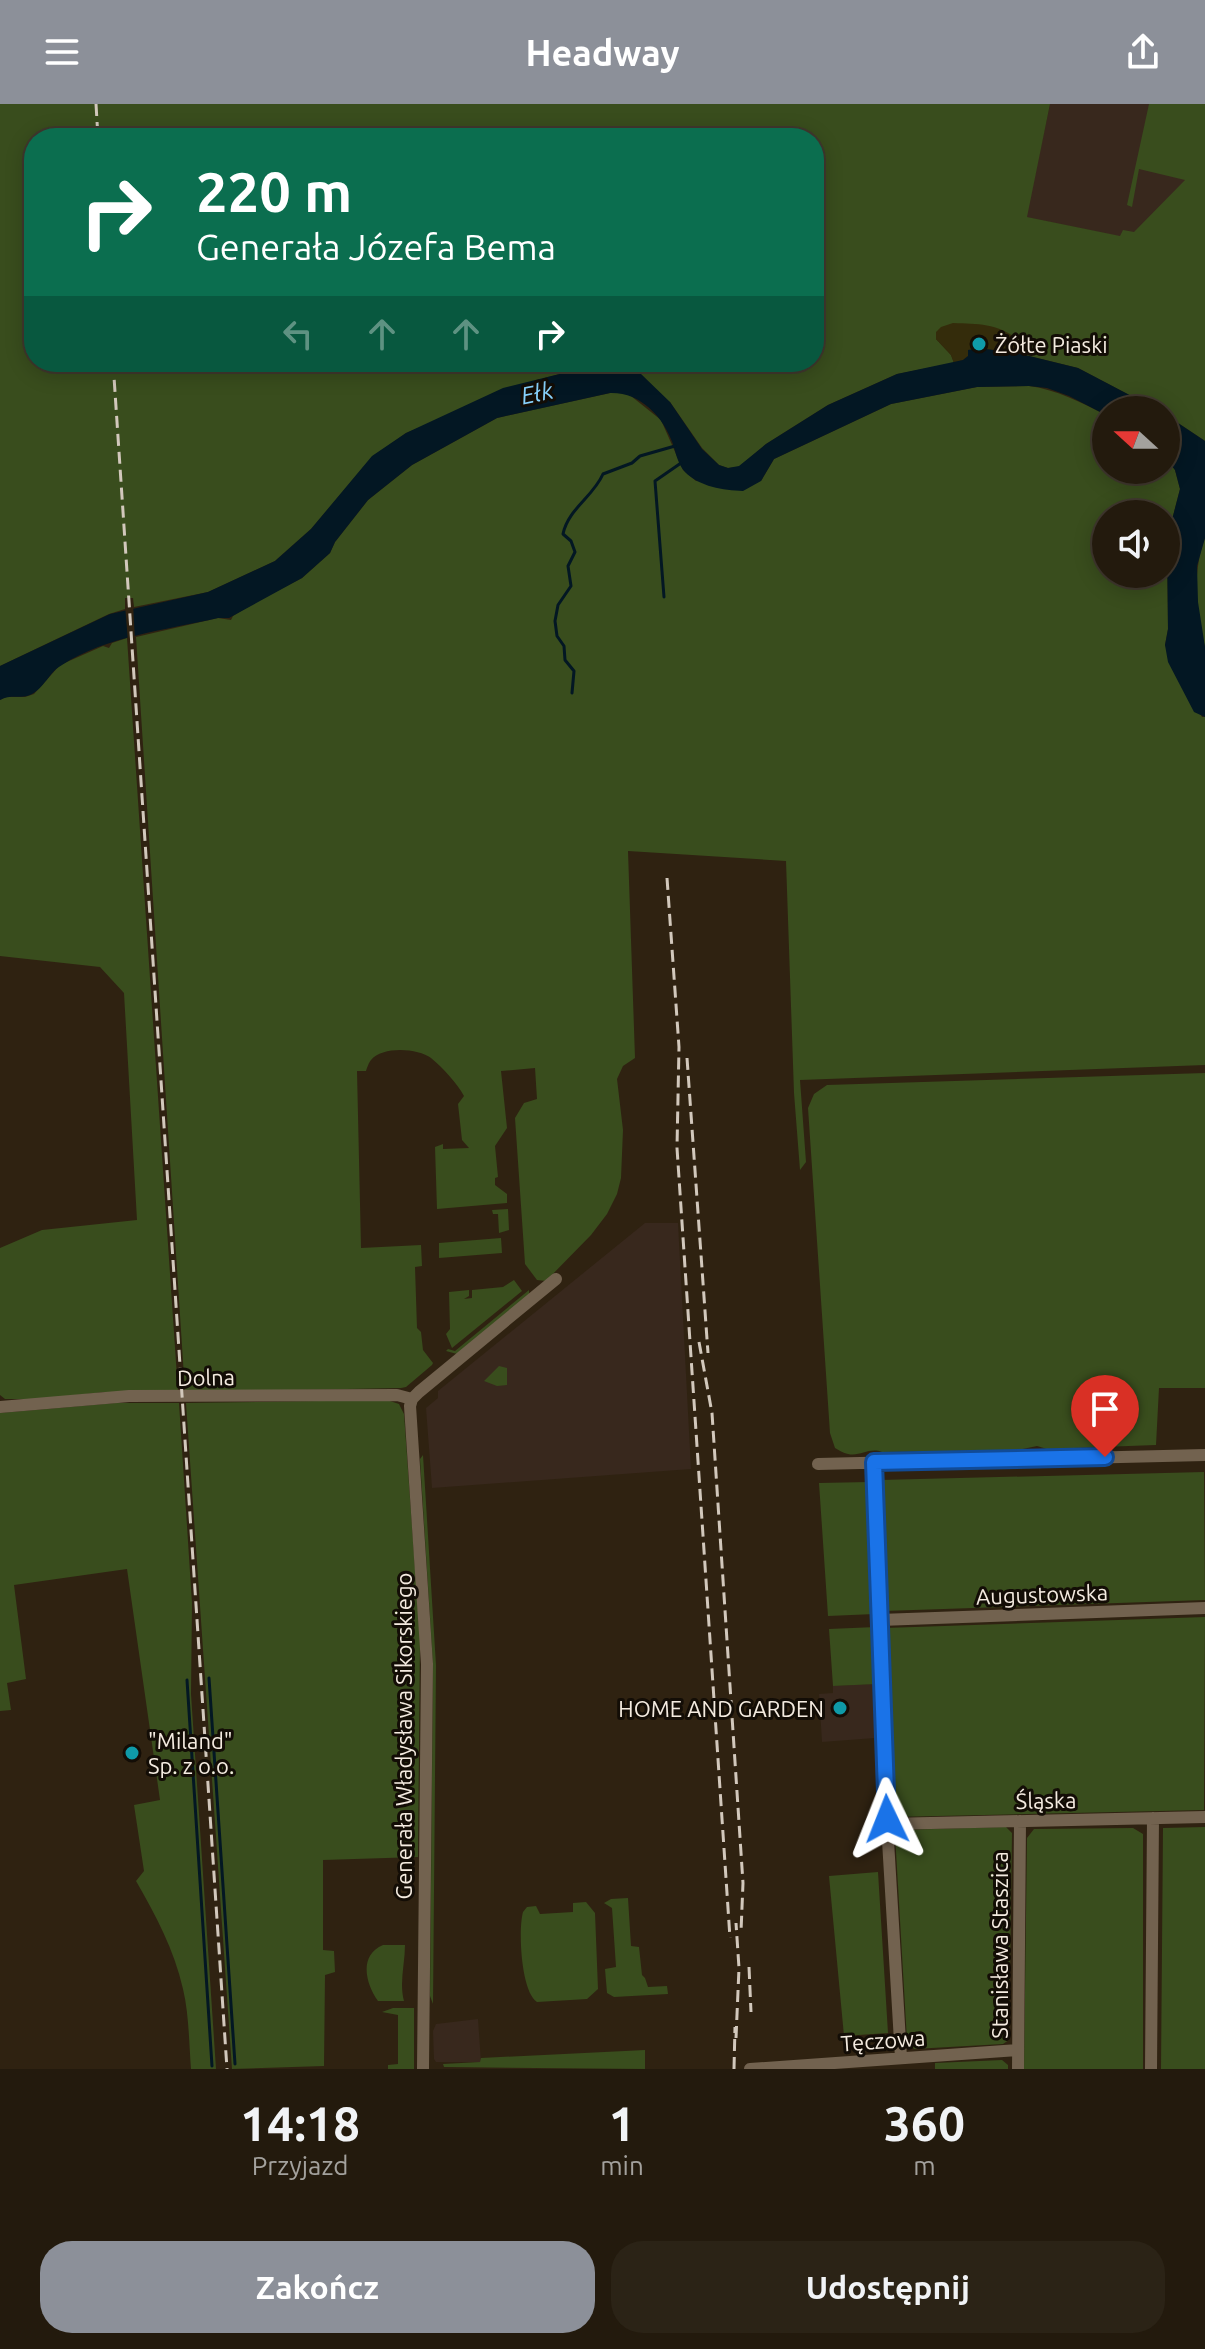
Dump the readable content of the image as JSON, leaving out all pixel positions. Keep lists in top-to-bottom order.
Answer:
{
  "streets": {
    "street": [
      "Dolna",
      "Augustowska",
      "Generała Władysława Sikorskiego",
      "Śląska",
      "Stanisława Staszica",
      "Tęczowa"
    ]
  },
  "crossings": [
    ["Dolna", "Generała Władysława Sikorskiego"],
    ["Śląska", "Stanisława Staszica"],
    ["Stanisława Staszica", "Tęczowa"]
  ],
  "water": ["Ełk"],
  "places": ["Żółte Piaski", "HOME AND GARDEN", "\"Miland\" Sp. z o.o."],
  "north": "left",
  "page": {
    "header": "Headway",
    "turn": ["220 m", "Generała Józefa Bema"],
    "eta": [
      "14:18",
      "Przyjazd",
      "1",
      "min",
      "360",
      "m"
    ],
    "buttons": ["Zakończ", "Udostępnij"]
  }
}
